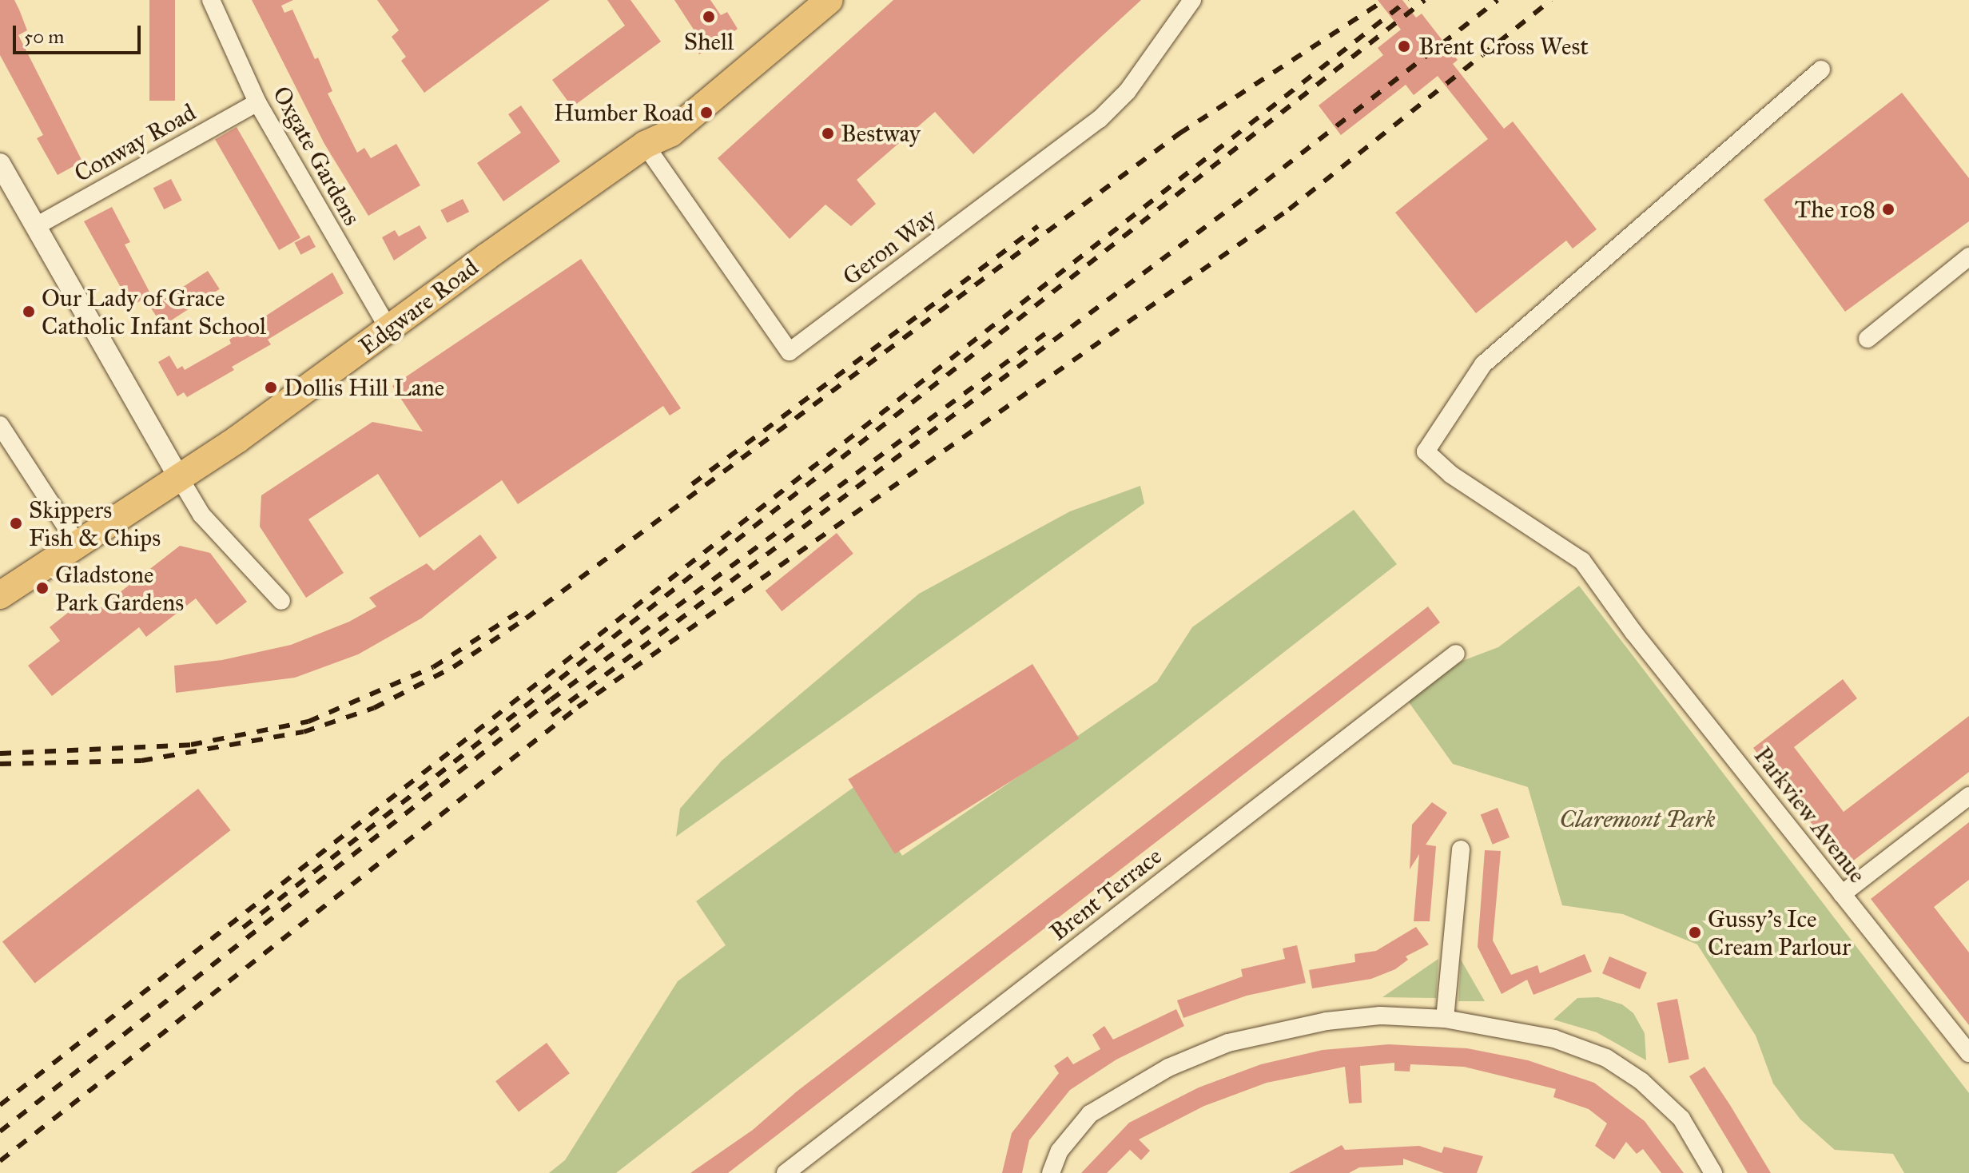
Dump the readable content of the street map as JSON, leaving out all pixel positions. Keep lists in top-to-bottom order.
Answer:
{
  "streets": {
    "main road": ["Edgware Road"],
    "street": [
      "Conway Road",
      "Oxgate Gardens",
      "Geron Way",
      "Parkview Avenue",
      "Brent Terrace"
    ]
  },
  "crossings": [
    ["Conway Road", "Oxgate Gardens"],
    ["Oxgate Gardens", "Edgware Road"],
    ["Geron Way", "Edgware Road"]
  ],
  "parks": ["Claremont Park"],
  "places": [
    "Shell",
    "Brent Cross West",
    "Humber Road",
    "Bestway",
    "The 108",
    "Our Lady of Grace Catholic Infant School",
    "Dollis Hill Lane",
    "Skippers Fish & Chips",
    "Gladstone Park Gardens",
    "Gussy's Ice Cream Parlour"
  ],
  "scale_bar": "50 m"
}
